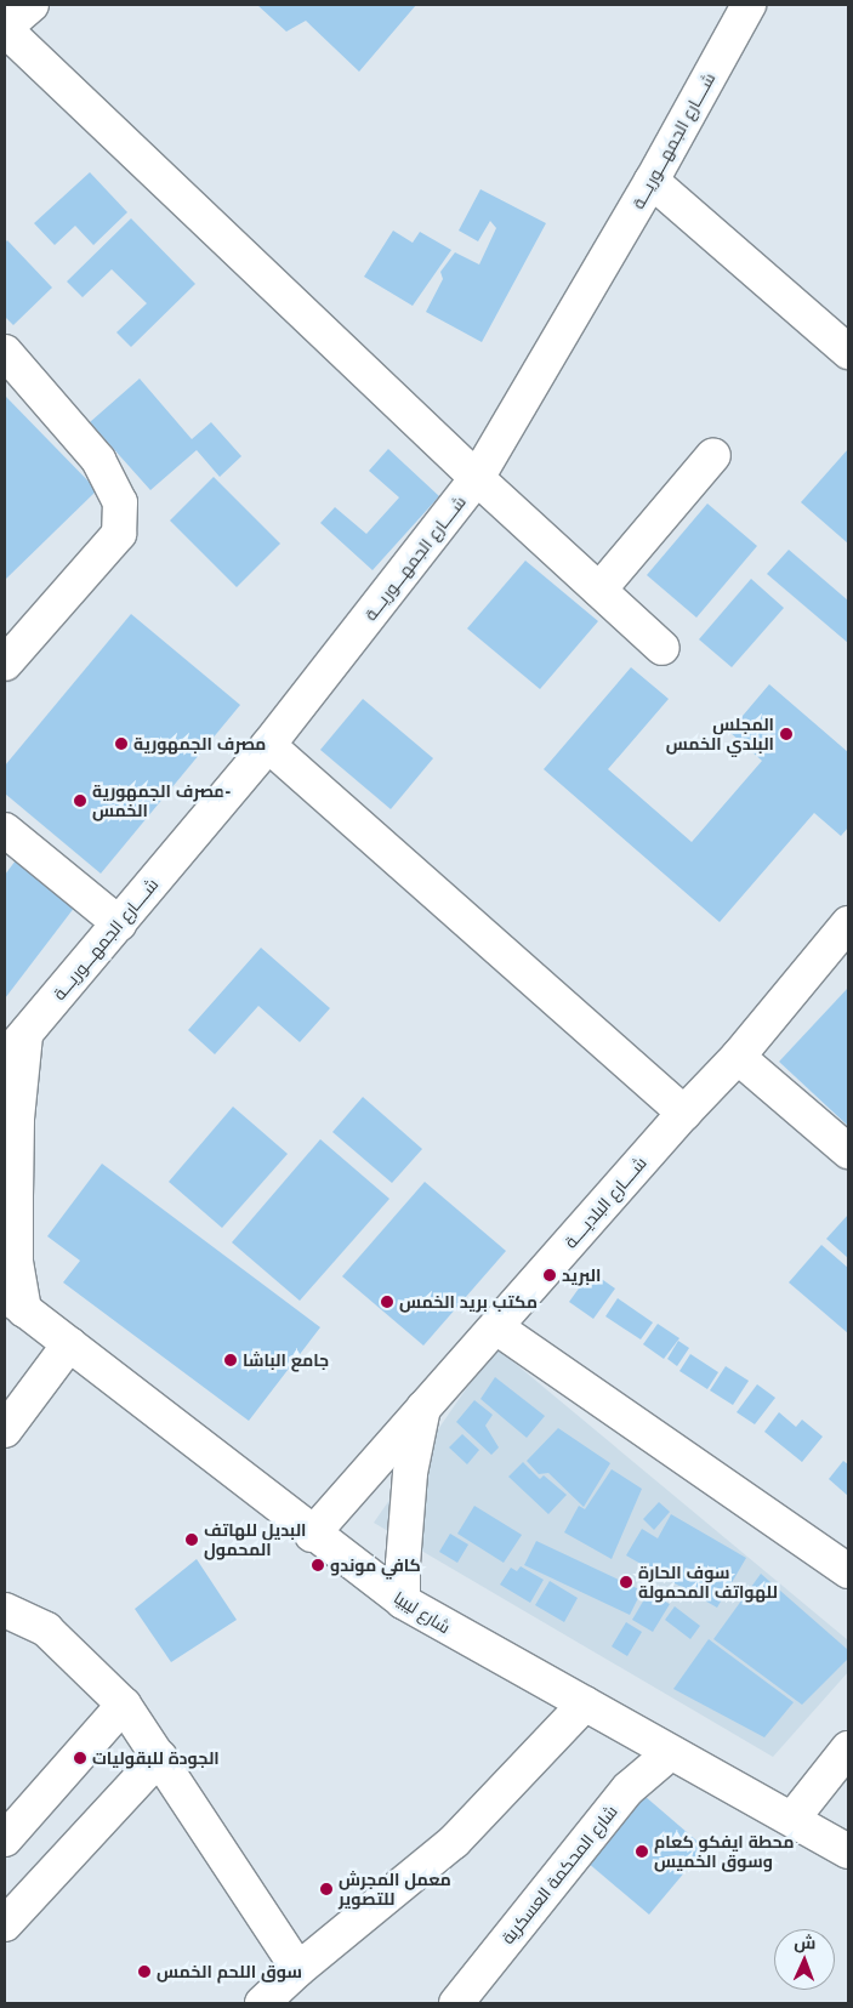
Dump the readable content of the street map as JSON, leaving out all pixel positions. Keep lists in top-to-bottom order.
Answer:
{
  "streets": {
    "street": [
      "شــــارع الجمهـــوريـــة",
      "شــــارع البلديــــة",
      "شارع ليبيا",
      "شارع المحكمة العسكرية"
    ]
  },
  "crossings": [
    ["شــــارع البلديــــة", "شارع ليبيا"],
    ["شارع ليبيا", "شارع المحكمة العسكرية"]
  ],
  "places": [
    "المجلس البلدي الخمس",
    "مصرف الجمهورية",
    "مصرف الجمهورية- الخمس",
    "البريد",
    "مكتب بريد الخمس",
    "جامع الباشا",
    "البديل للهاتف المحمول",
    "كافي موندو",
    "سوف الحارة للهواتف المحمولة",
    "الجودة للبقوليات",
    "محطة ايفكو كعام وسوق الخميس",
    "معمل المجرش للتصوير",
    "سوق اللحم الخمس"
  ],
  "north": "top"
}
